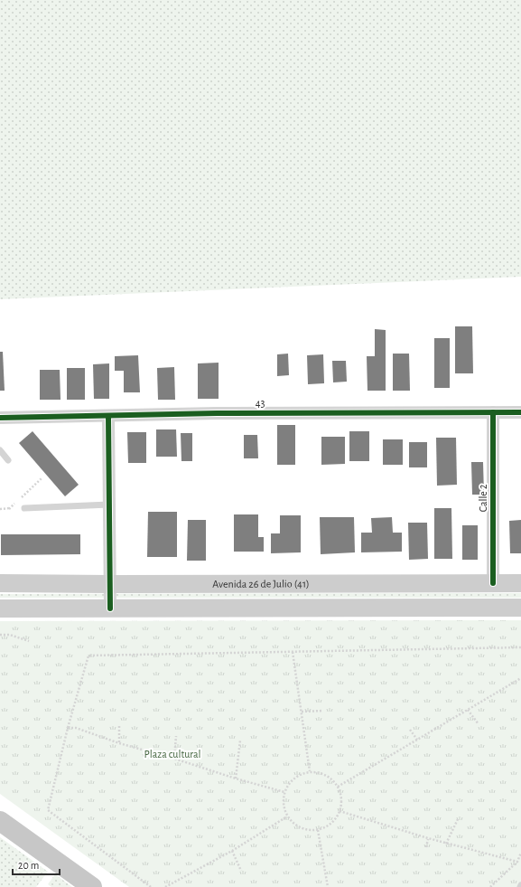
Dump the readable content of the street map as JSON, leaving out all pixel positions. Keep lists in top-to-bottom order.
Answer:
{
  "streets": {
    "main road": ["Avenida 26 de Julio (41)"],
    "street": ["43", "Calle 2"]
  },
  "crossings": [
    ["43", "Calle 2"],
    ["Calle 2", "Avenida 26 de Julio (41)"]
  ],
  "parks": ["Plaza cultural"],
  "scale_bar": "20 m"
}
